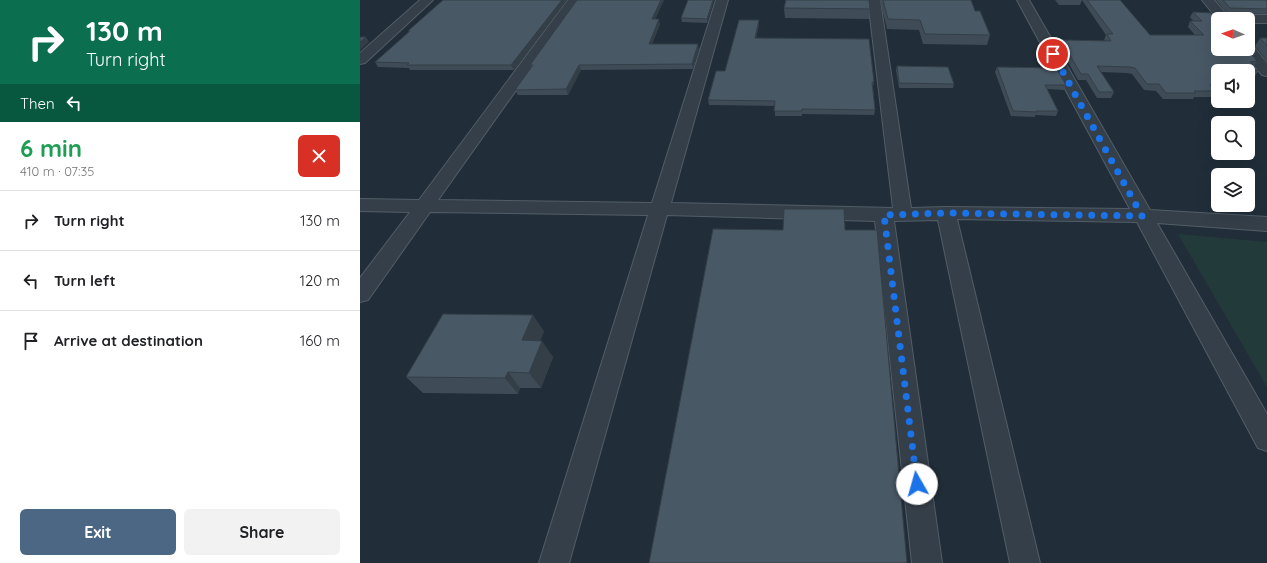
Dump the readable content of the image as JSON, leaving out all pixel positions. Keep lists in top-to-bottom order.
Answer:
{
  "north": "left",
  "page": {
    "turn": ["130 m", "Turn right"],
    "then": "Then",
    "heading": ["6 min", "410 m · 07:35"],
    "list": [
      {
        "name": "Turn right",
        "value": "130 m"
      },
      {
        "name": "Turn left",
        "value": "120 m"
      },
      {
        "name": "Arrive at destination",
        "value": "160 m"
      }
    ],
    "buttons": ["Exit", "Share"]
  }
}
